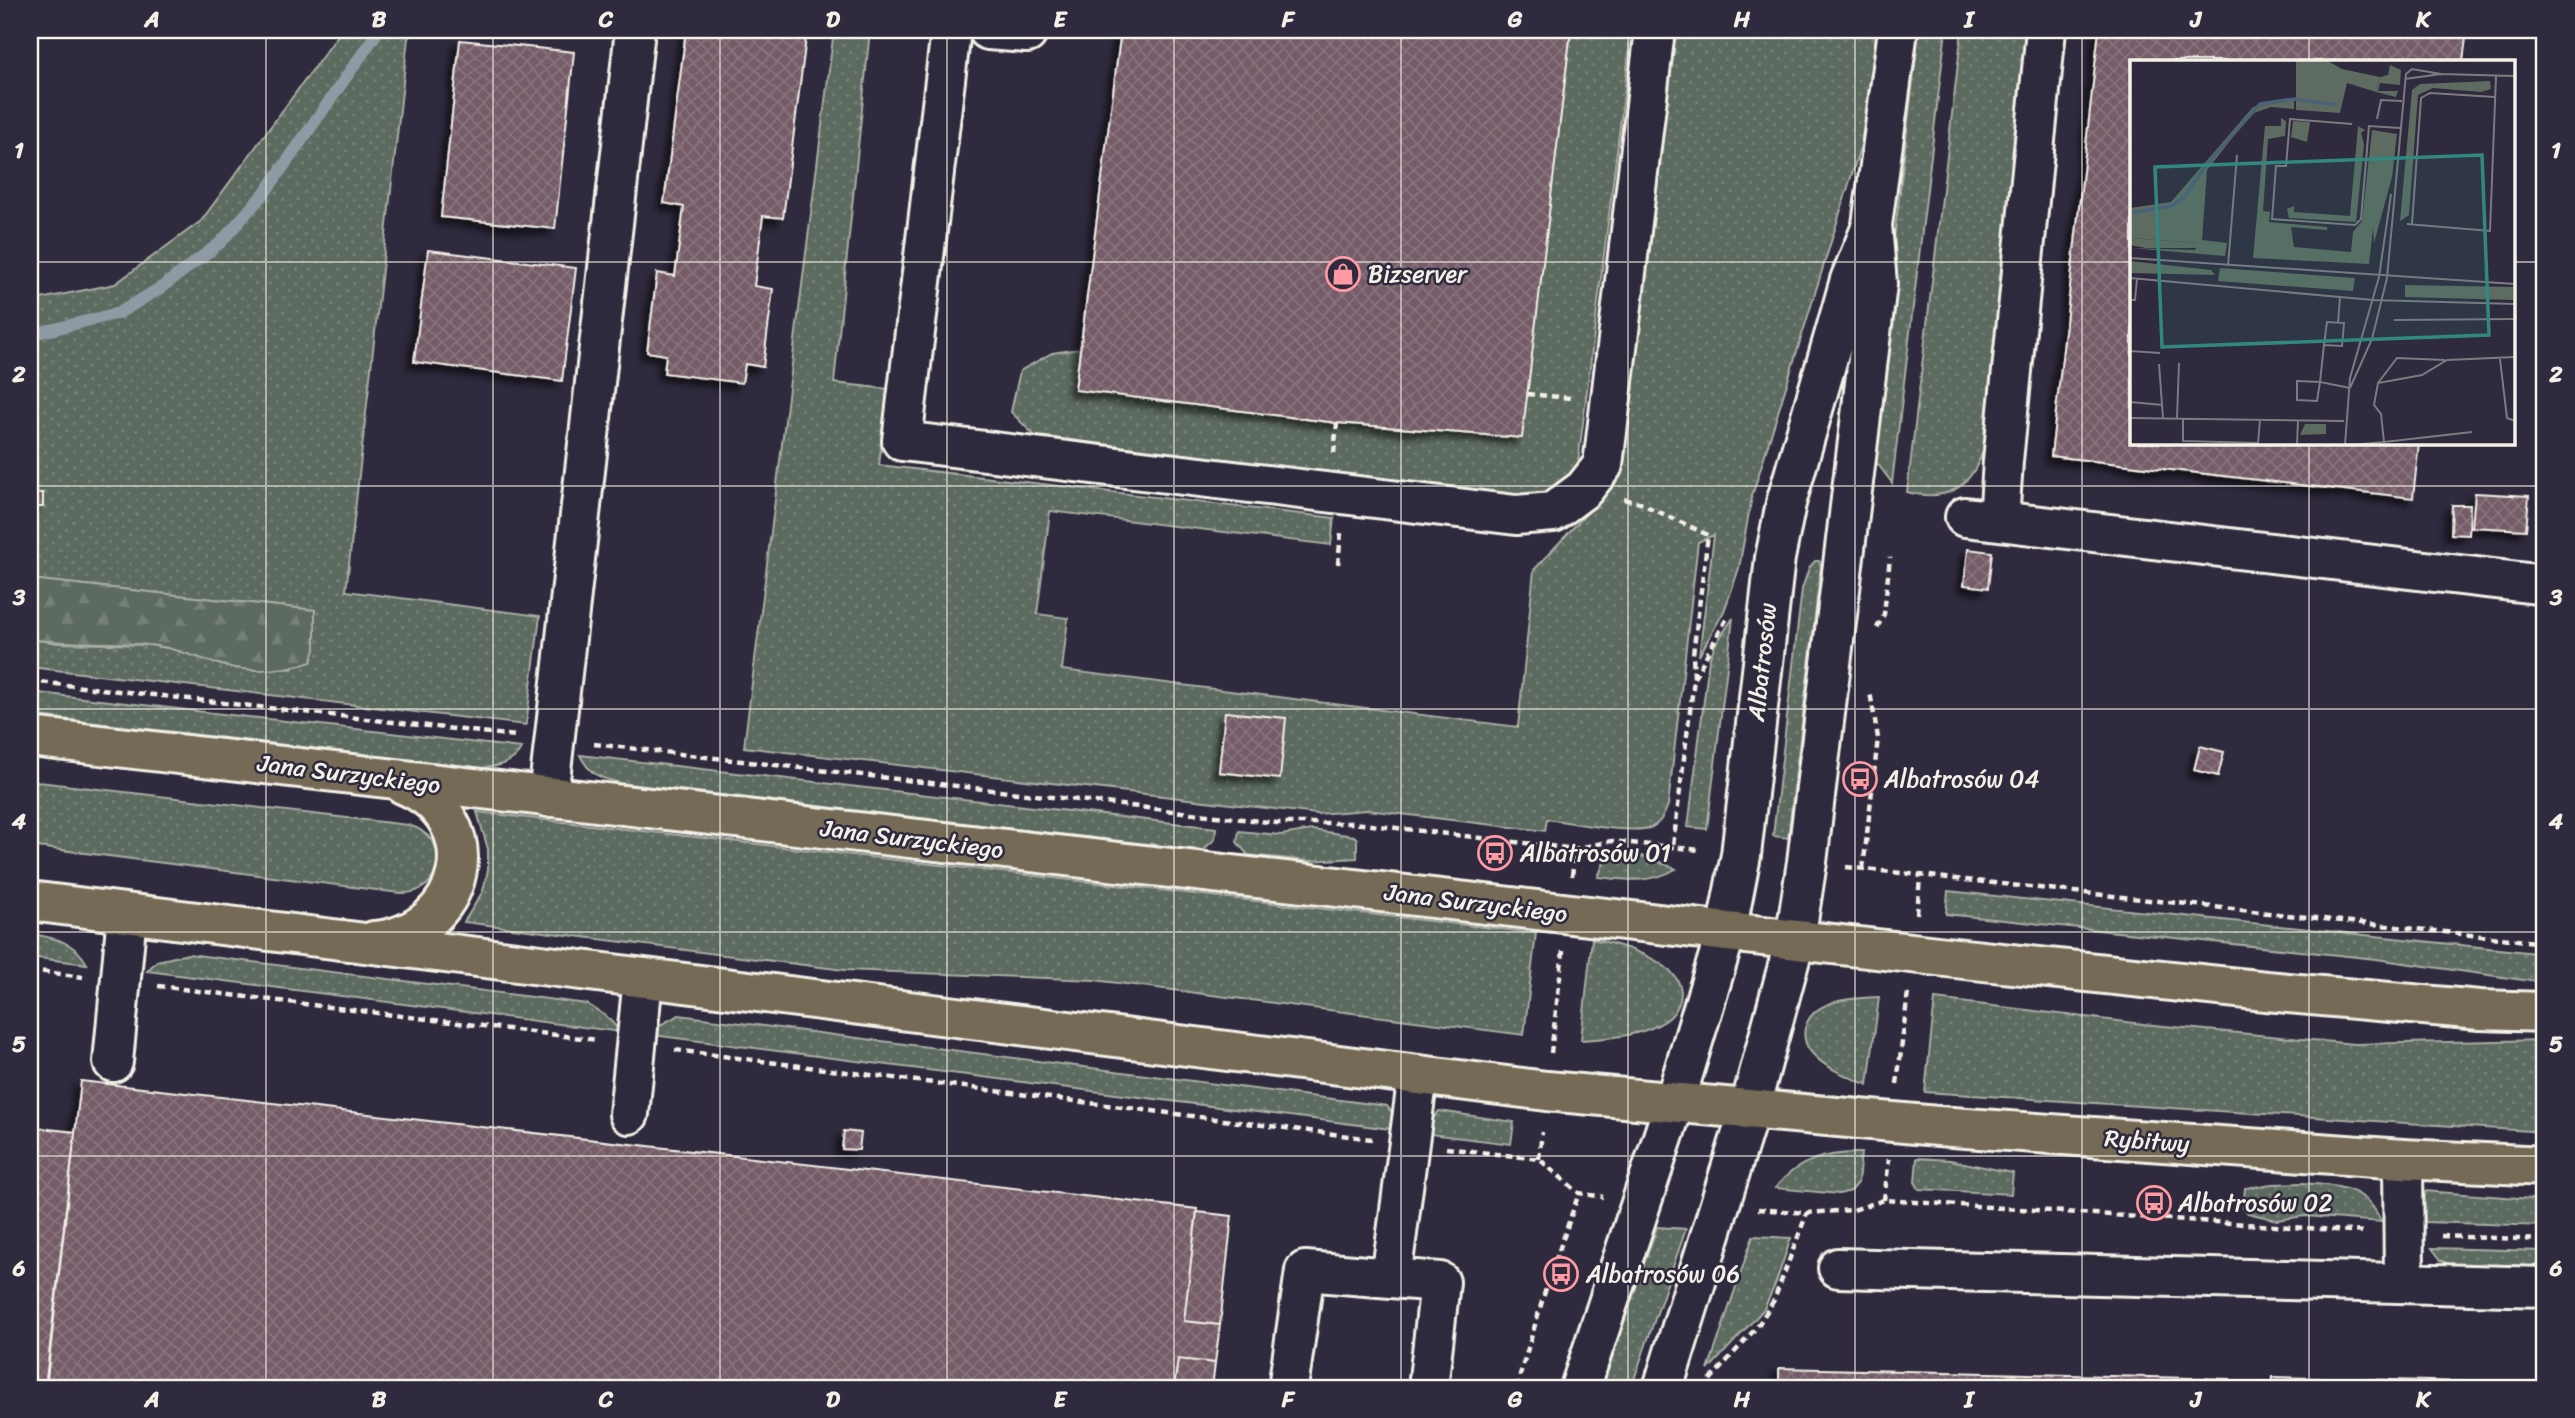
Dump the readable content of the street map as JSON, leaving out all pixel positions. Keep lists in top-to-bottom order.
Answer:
{
  "streets": {
    "main road": ["Jana Surzyckiego", "Rybitwy"],
    "street": ["Albatrosów"]
  },
  "crossings": [
    ["Albatrosów", "Jana Surzyckiego"],
    ["Albatrosów", "Rybitwy"]
  ],
  "places": {
    "shop": ["Bizserver"],
    "bus stop": [
      "Albatrosów 04",
      "Albatrosów 01",
      "Albatrosów 02",
      "Albatrosów 06"
    ]
  },
  "grid": {
    "columns": [
      "A",
      "B",
      "C",
      "D",
      "E",
      "F",
      "G",
      "H",
      "I",
      "J",
      "K"
    ],
    "rows": [
      "1",
      "2",
      "3",
      "4",
      "5",
      "6"
    ]
  }
}
